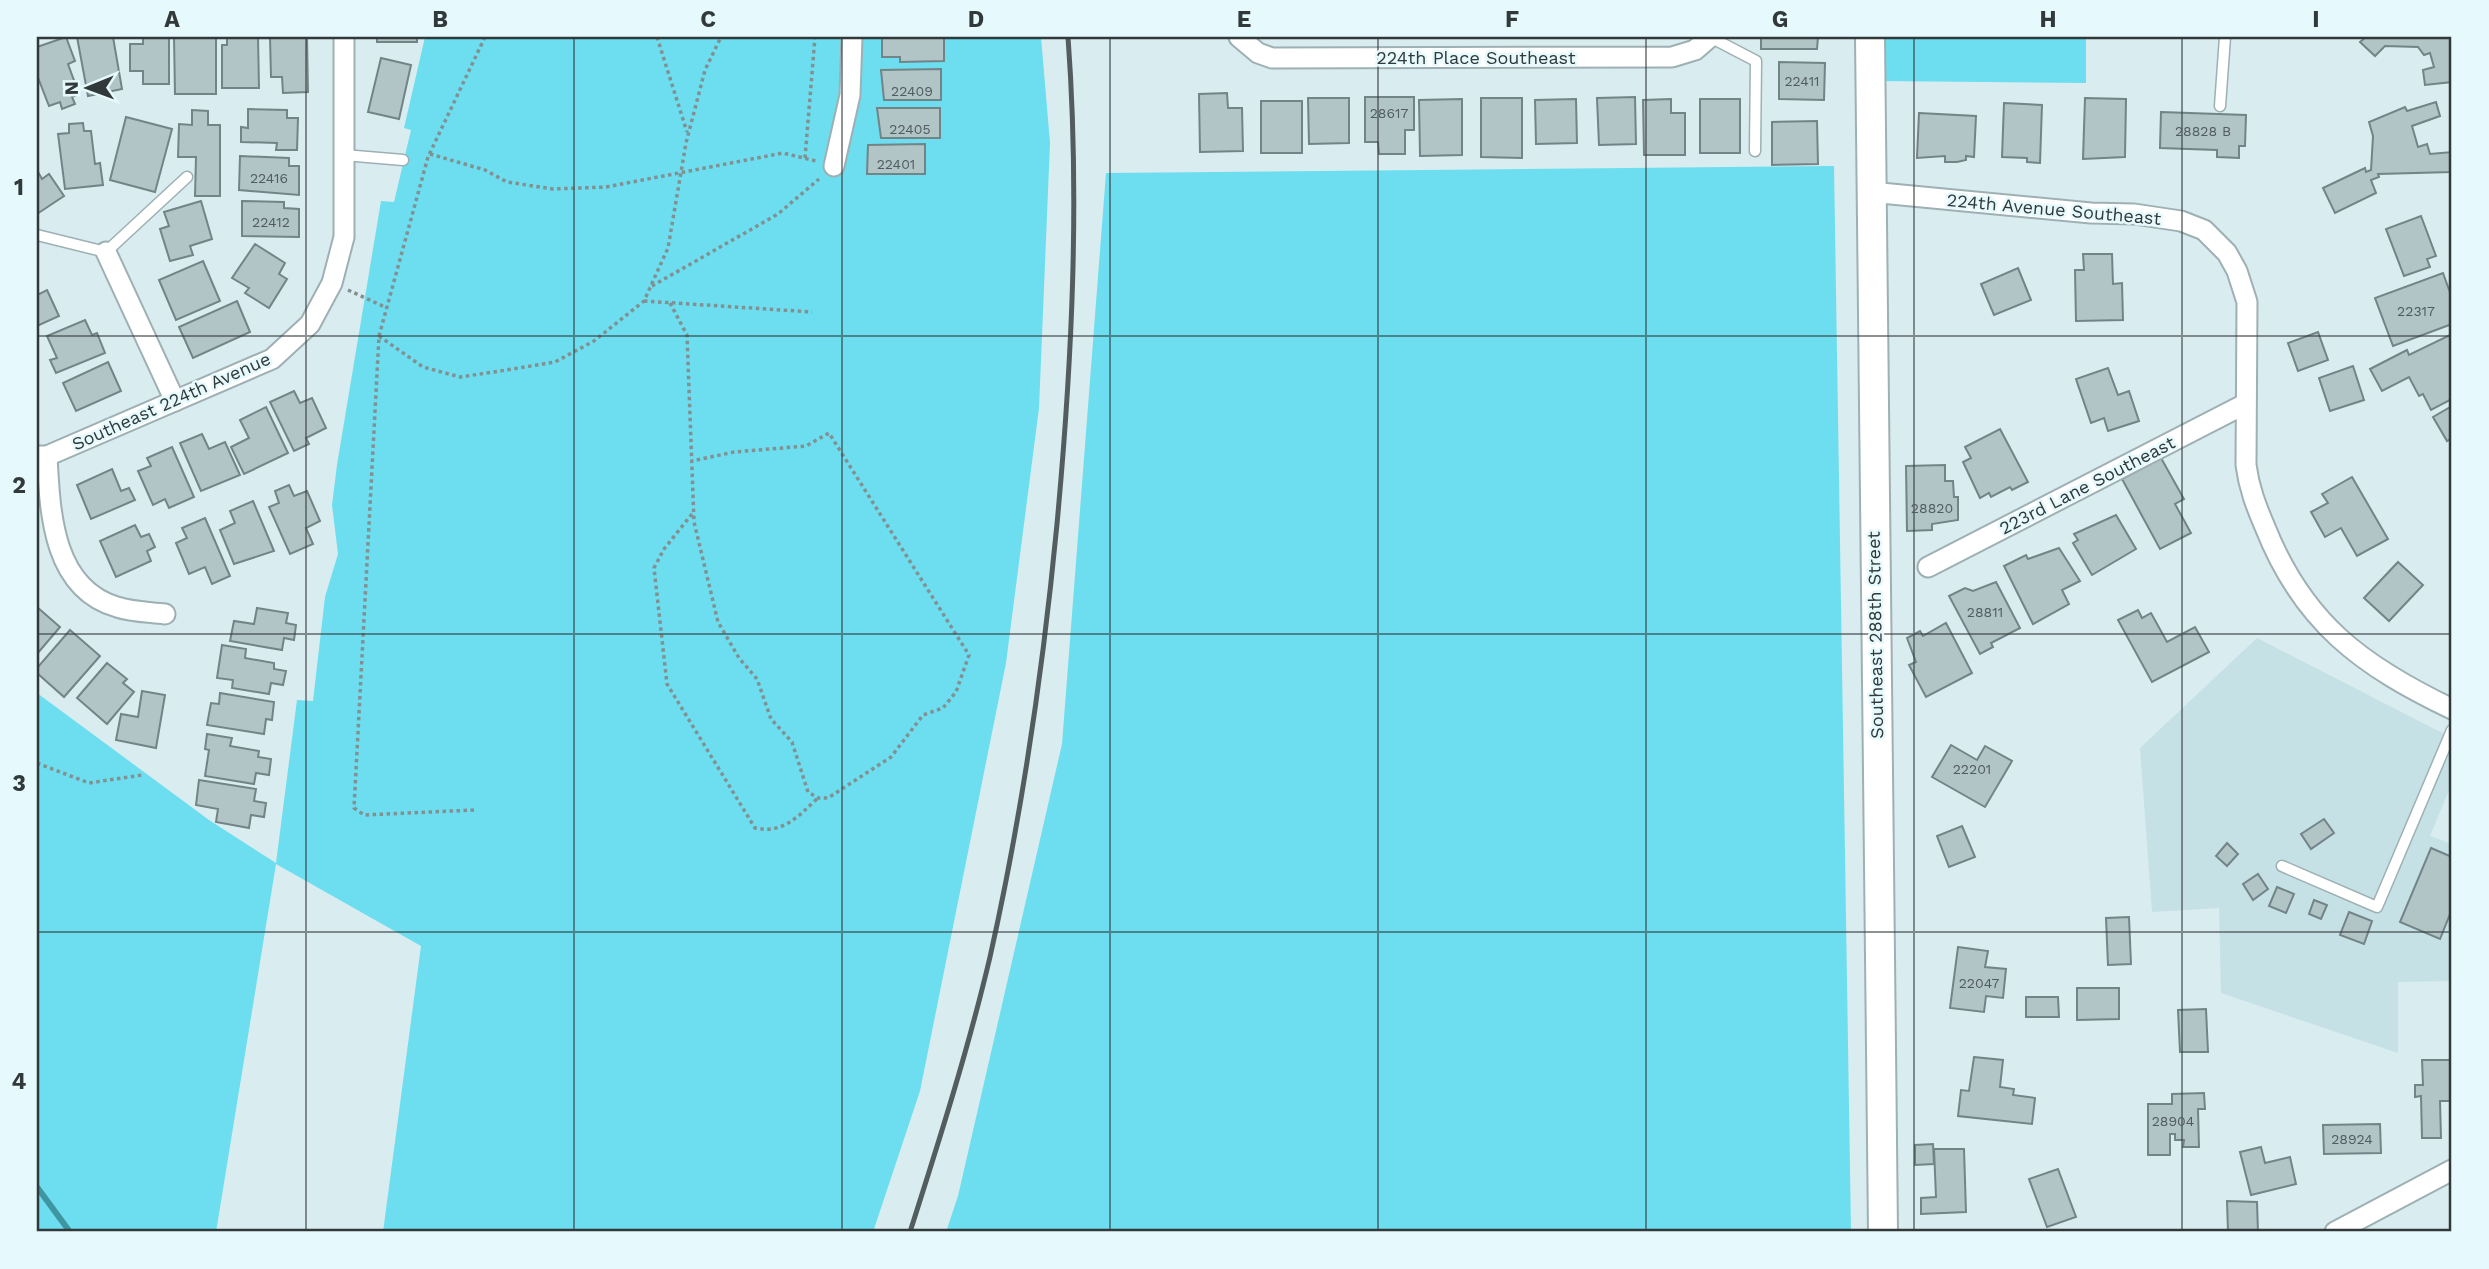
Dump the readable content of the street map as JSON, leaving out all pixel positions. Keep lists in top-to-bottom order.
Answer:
{
  "streets": {
    "street": [
      "224th Place Southeast",
      "224th Avenue Southeast",
      "Southeast 224th Avenue",
      "223rd Lane Southeast",
      "Southeast 288th Street"
    ]
  },
  "crossings": [
    ["224th Avenue Southeast", "223rd Lane Southeast"],
    ["224th Avenue Southeast", "Southeast 288th Street"]
  ],
  "house_numbers": [
    "22411",
    "22409",
    "28617",
    "22405",
    "28828 B",
    "22401",
    "22416",
    "22412",
    "22317",
    "28820",
    "28811",
    "22201",
    "22047",
    "28904",
    "28924"
  ],
  "north": "left",
  "grid": {
    "columns": [
      "A",
      "B",
      "C",
      "D",
      "E",
      "F",
      "G",
      "H",
      "I"
    ],
    "rows": [
      "1",
      "2",
      "3",
      "4"
    ]
  }
}
